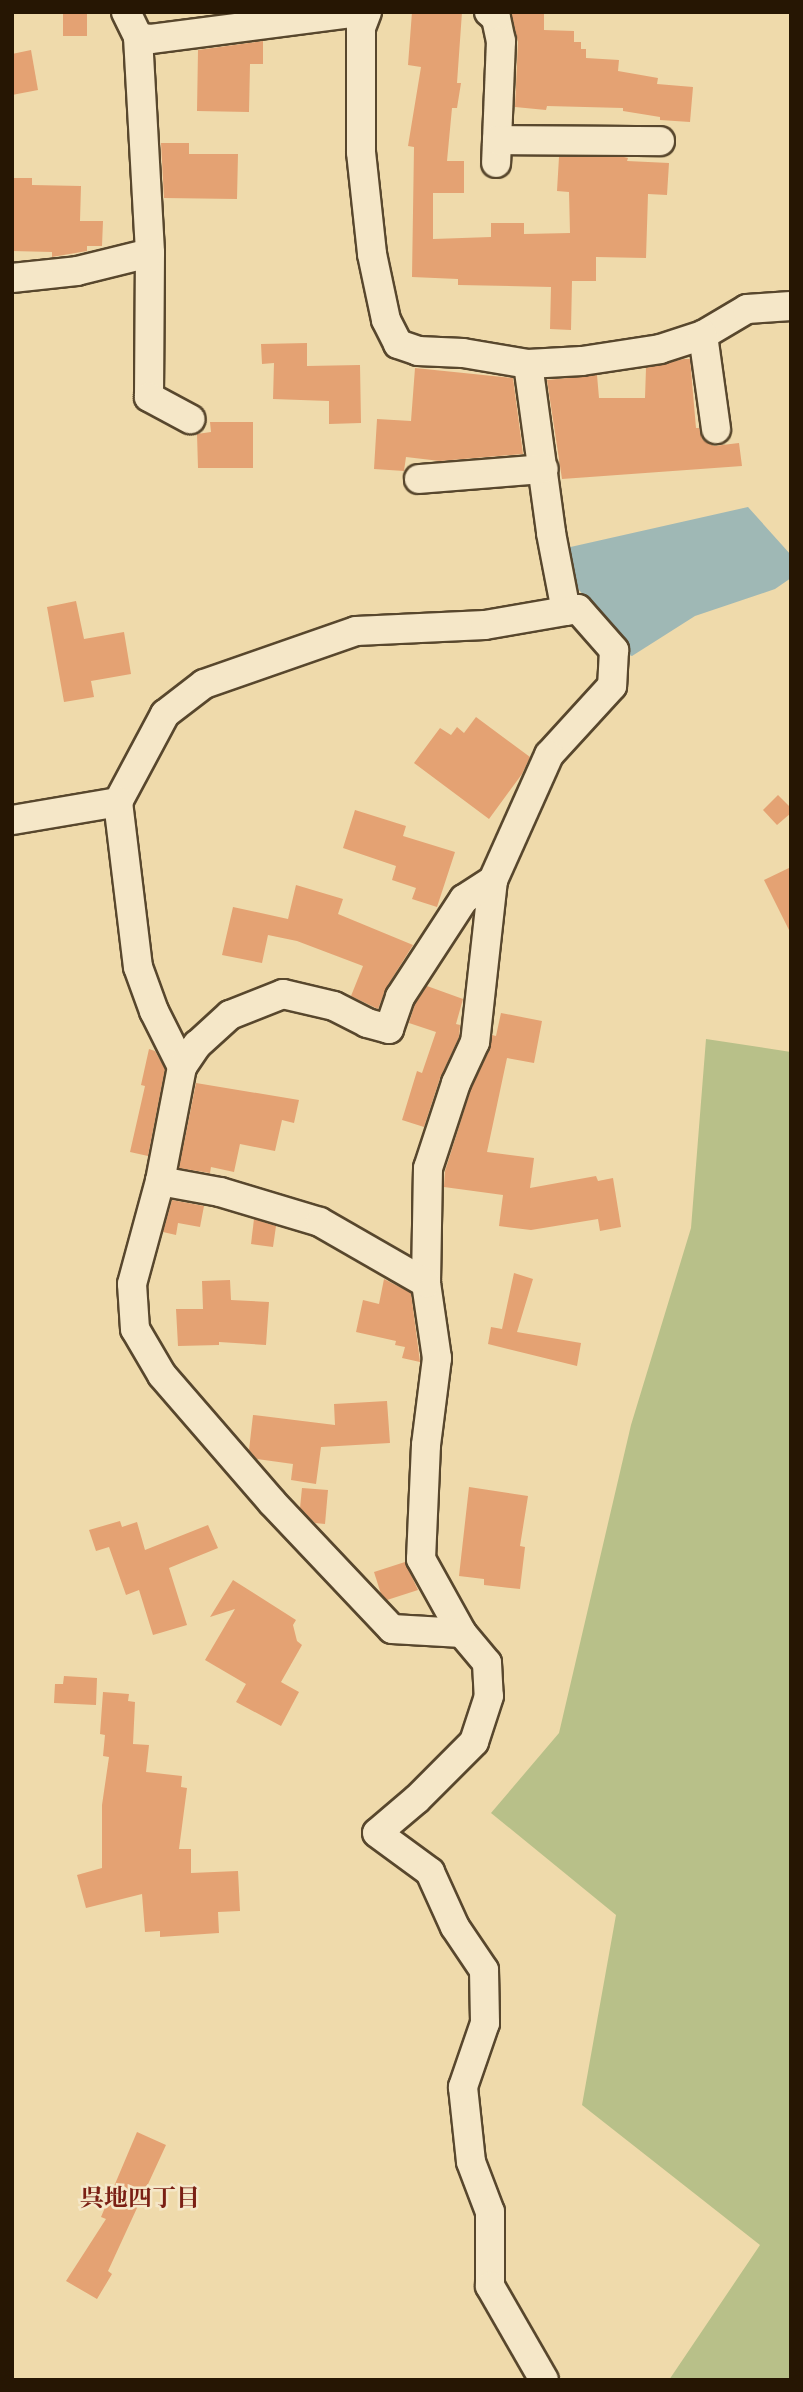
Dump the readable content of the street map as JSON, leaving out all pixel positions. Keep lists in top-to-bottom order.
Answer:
{
  "districts": ["呉地四丁目"]
}
